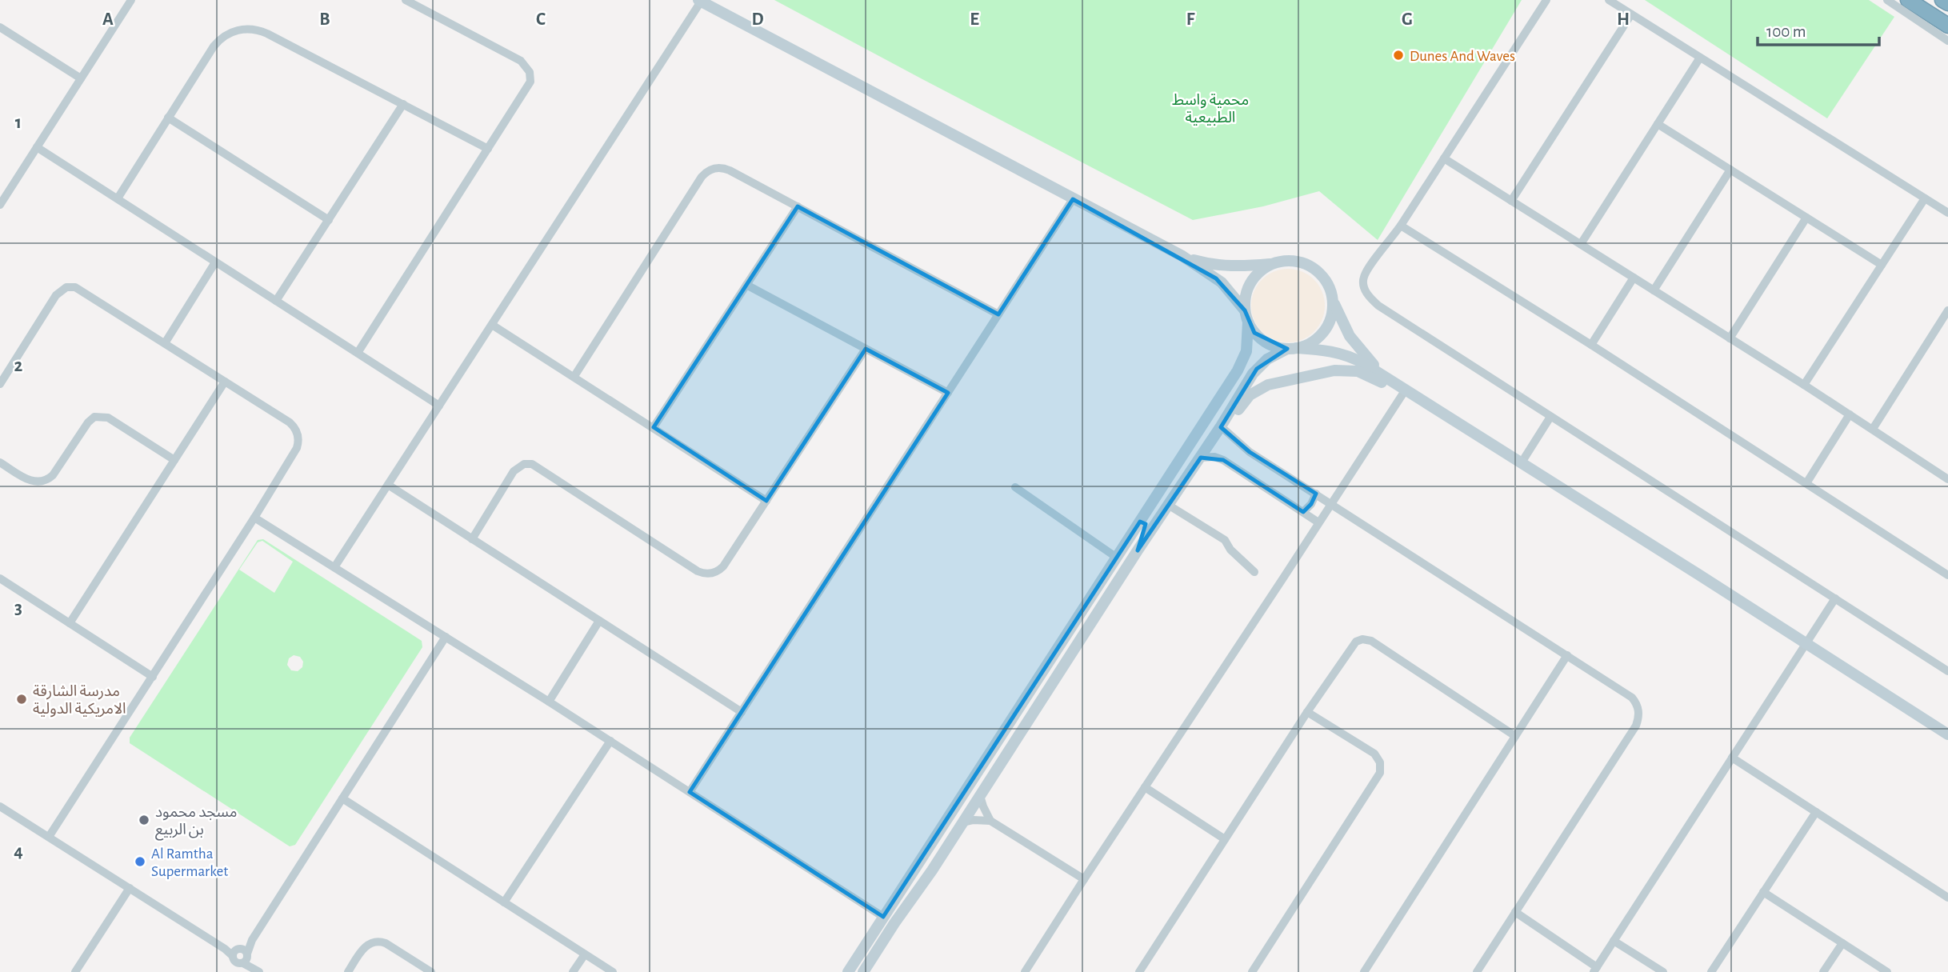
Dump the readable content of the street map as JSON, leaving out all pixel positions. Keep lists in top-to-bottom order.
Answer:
{
  "parks": ["محمية واسط الطبيعية"],
  "places": [
    "Dunes And Waves",
    "مدرسة الشارقة الامريكية الدولية",
    "مسجد محمود بن الربيع",
    "Al Ramtha Supermarket"
  ],
  "scale_bar": "100 m",
  "grid": {
    "columns": [
      "A",
      "B",
      "C",
      "D",
      "E",
      "F",
      "G",
      "H"
    ],
    "rows": [
      "1",
      "2",
      "3",
      "4"
    ]
  }
}
